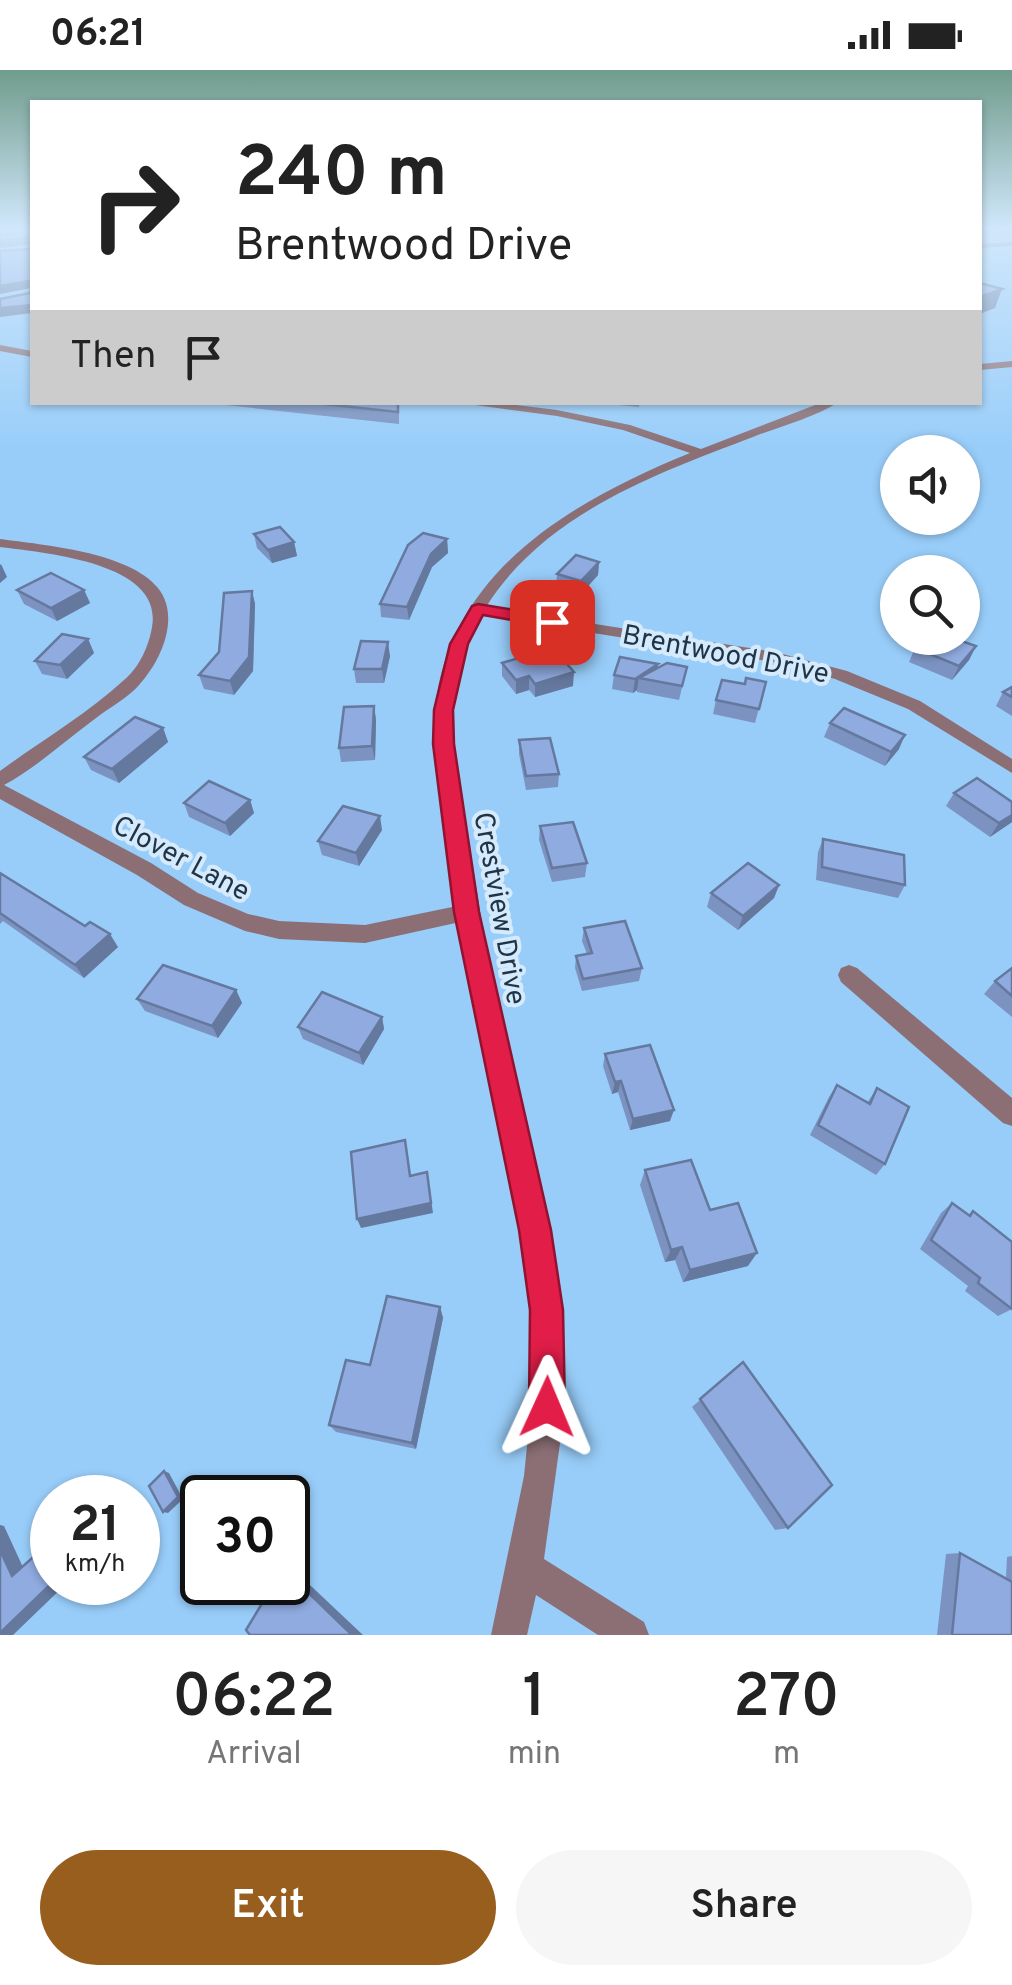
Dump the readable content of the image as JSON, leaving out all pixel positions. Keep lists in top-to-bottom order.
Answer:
{
  "streets": {
    "street": ["Brentwood Drive", "Clover Lane", "Crestview Drive"]
  },
  "crossings": [
    ["Brentwood Drive", "Crestview Drive"],
    ["Clover Lane", "Crestview Drive"]
  ],
  "page": {
    "status": "06:21",
    "turn": ["240 m", "Brentwood Drive"],
    "then": "Then",
    "speed": "21 km/h",
    "limit": "30",
    "eta": [
      "06:22",
      "Arrival",
      "1",
      "min",
      "270",
      "m"
    ],
    "buttons": ["Exit", "Share"]
  }
}
